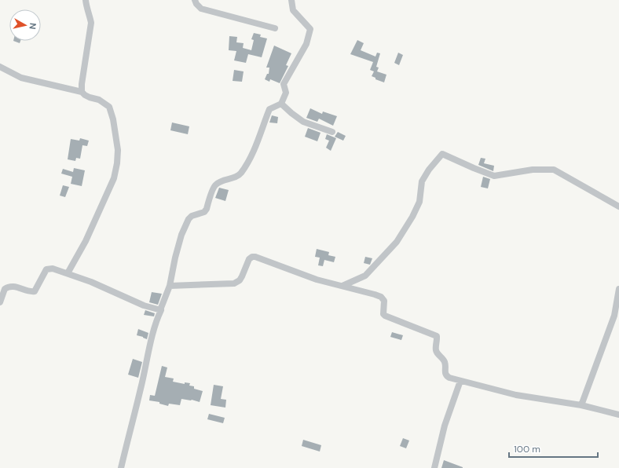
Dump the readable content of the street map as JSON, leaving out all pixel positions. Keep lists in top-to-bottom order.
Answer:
{
  "scale_bar": "100 m",
  "north": "right"
}
